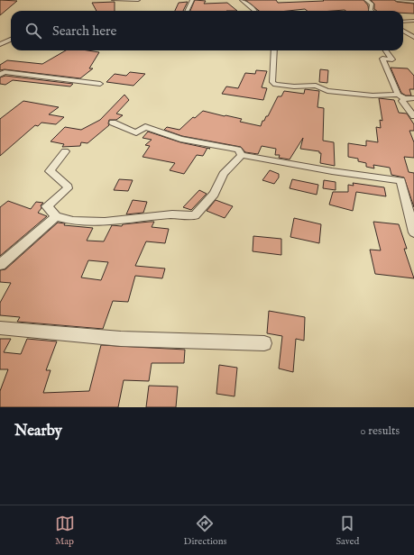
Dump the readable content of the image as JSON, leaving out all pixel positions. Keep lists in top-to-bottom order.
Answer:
{
  "page": {
    "search": "Search here",
    "heading": ["Nearby", "0 results"],
    "nav": ["Map", "Directions", "Saved"]
  }
}
